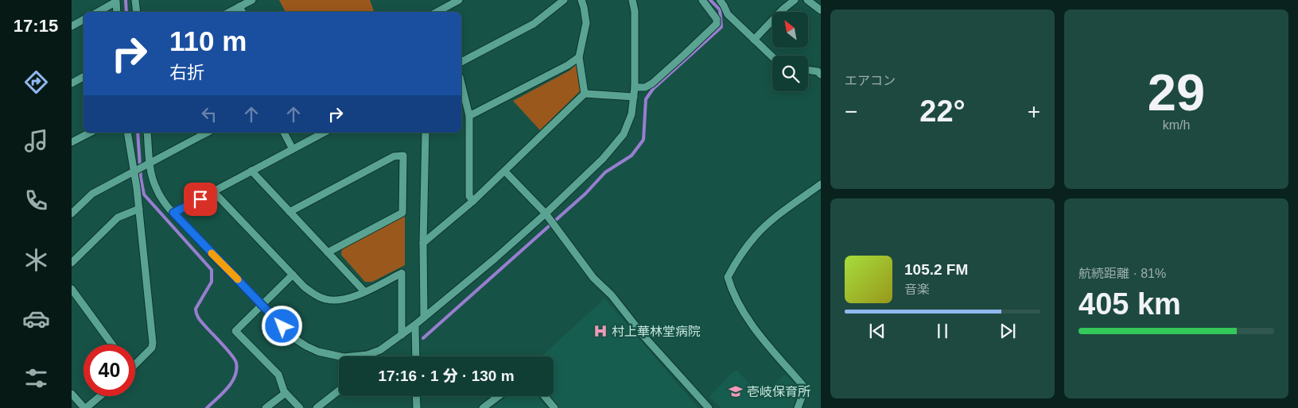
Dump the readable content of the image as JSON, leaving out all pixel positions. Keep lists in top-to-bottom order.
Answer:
{
  "places": {
    "hospital": ["村上華林堂病院"],
    "school or university": ["壱岐保育所"]
  },
  "north": "top left",
  "page": {
    "tabs": "17:15",
    "tile": [
      "エアコン",
      ["29", "km/h"],
      ["航続距離 · 81%", "405 km"]
    ],
    "turn": ["110 m", "右折"],
    "heat": ["−", "22°", "+"],
    "song": ["105.2 FM", "音楽"],
    "limit": "40",
    "trip": "17:16 · 1 分 · 130 m"
  }
}
